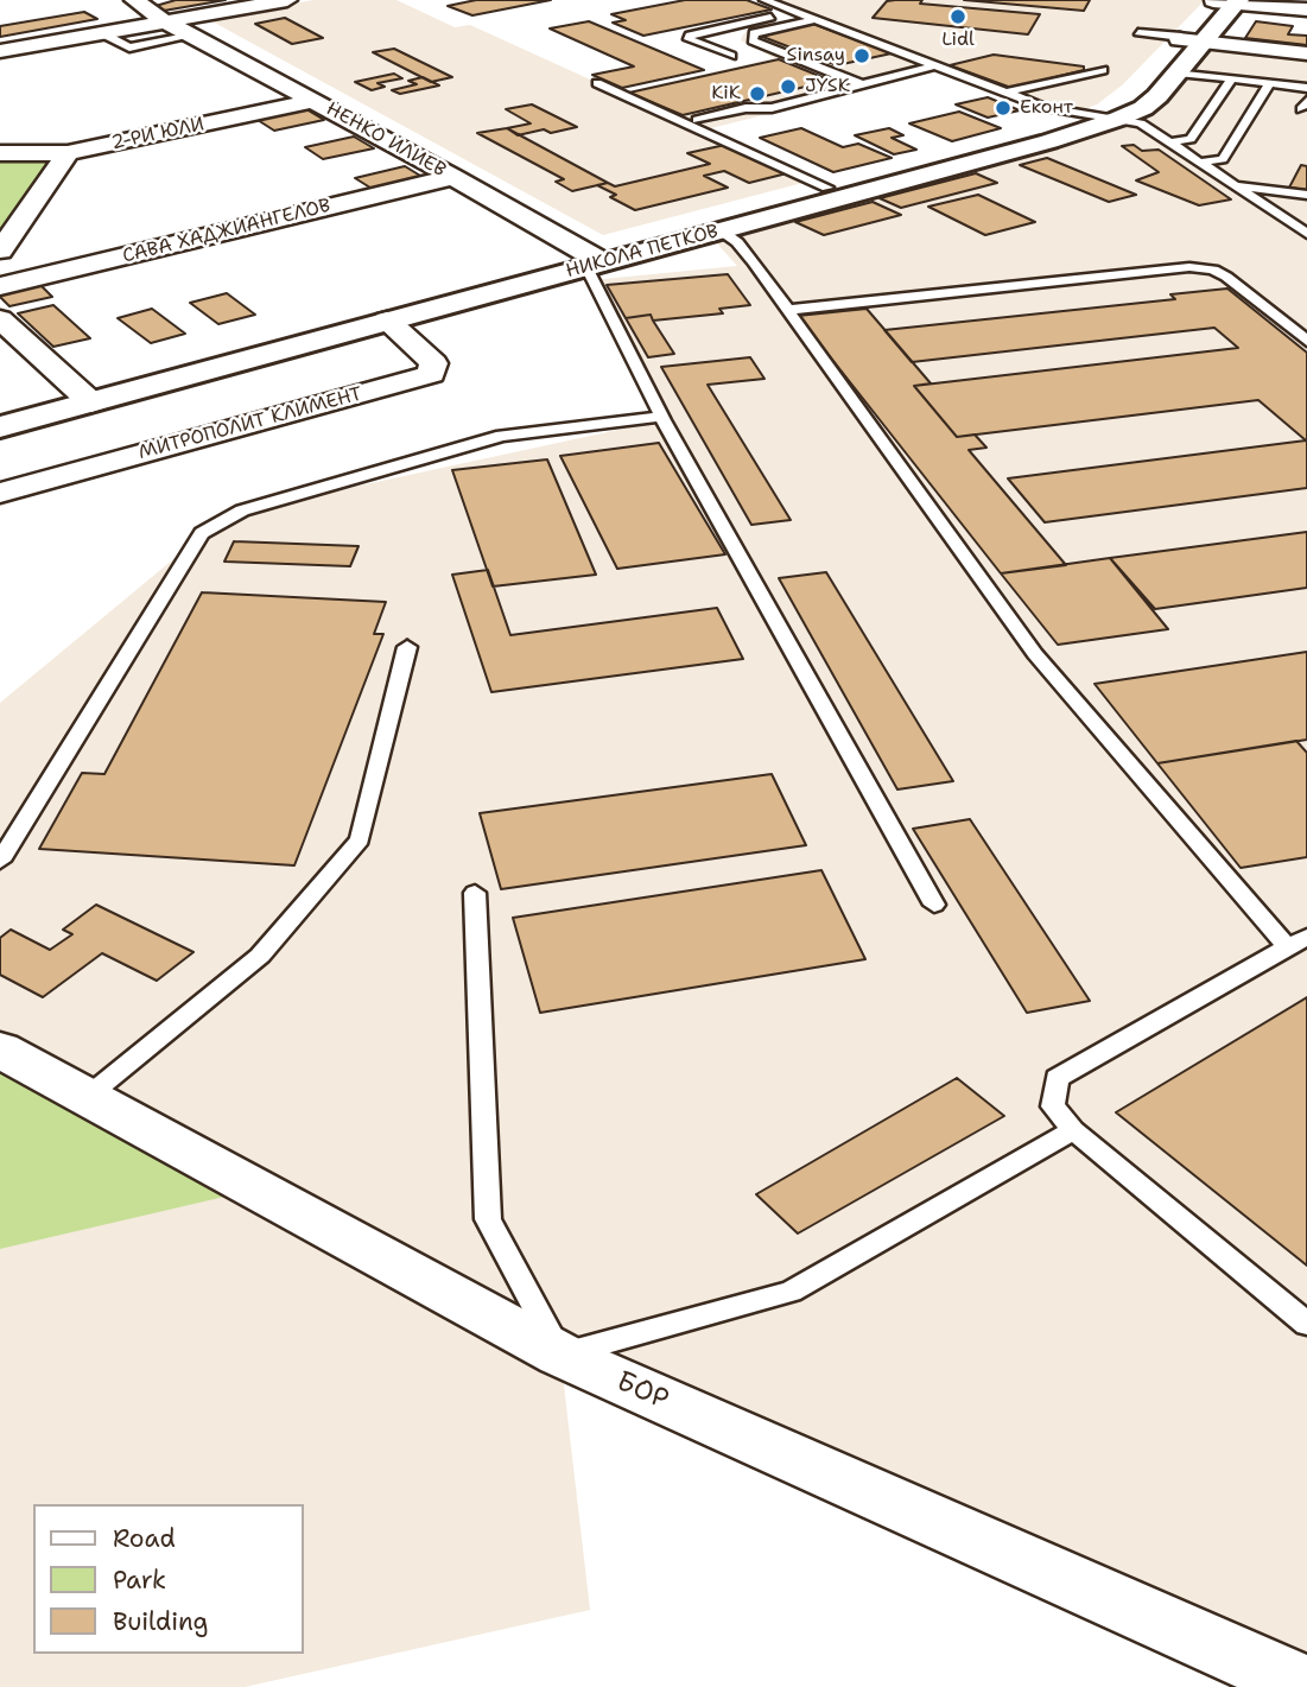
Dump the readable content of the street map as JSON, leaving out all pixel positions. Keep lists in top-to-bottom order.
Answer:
{
  "streets": {
    "main road": ["НИКОЛА ПЕТКОВ"],
    "street": [
      "2-РИ ЮЛИ",
      "НЕНКО ИЛИЕВ",
      "САВА ХАДЖИАНГЕЛОВ",
      "МИТРОПОЛИТ КЛИМЕНТ",
      "БОР"
    ]
  },
  "crossings": [
    ["2-РИ ЮЛИ", "НЕНКО ИЛИЕВ"],
    ["НЕНКО ИЛИЕВ", "САВА ХАДЖИАНГЕЛОВ"],
    ["НЕНКО ИЛИЕВ", "НИКОЛА ПЕТКОВ"],
    ["НИКОЛА ПЕТКОВ", "МИТРОПОЛИТ КЛИМЕНТ"]
  ],
  "places": [
    "Lidl",
    "Sinsay",
    "JYSK",
    "KiK",
    "Еконт"
  ],
  "legend": ["Road", "Park", "Building"]
}
